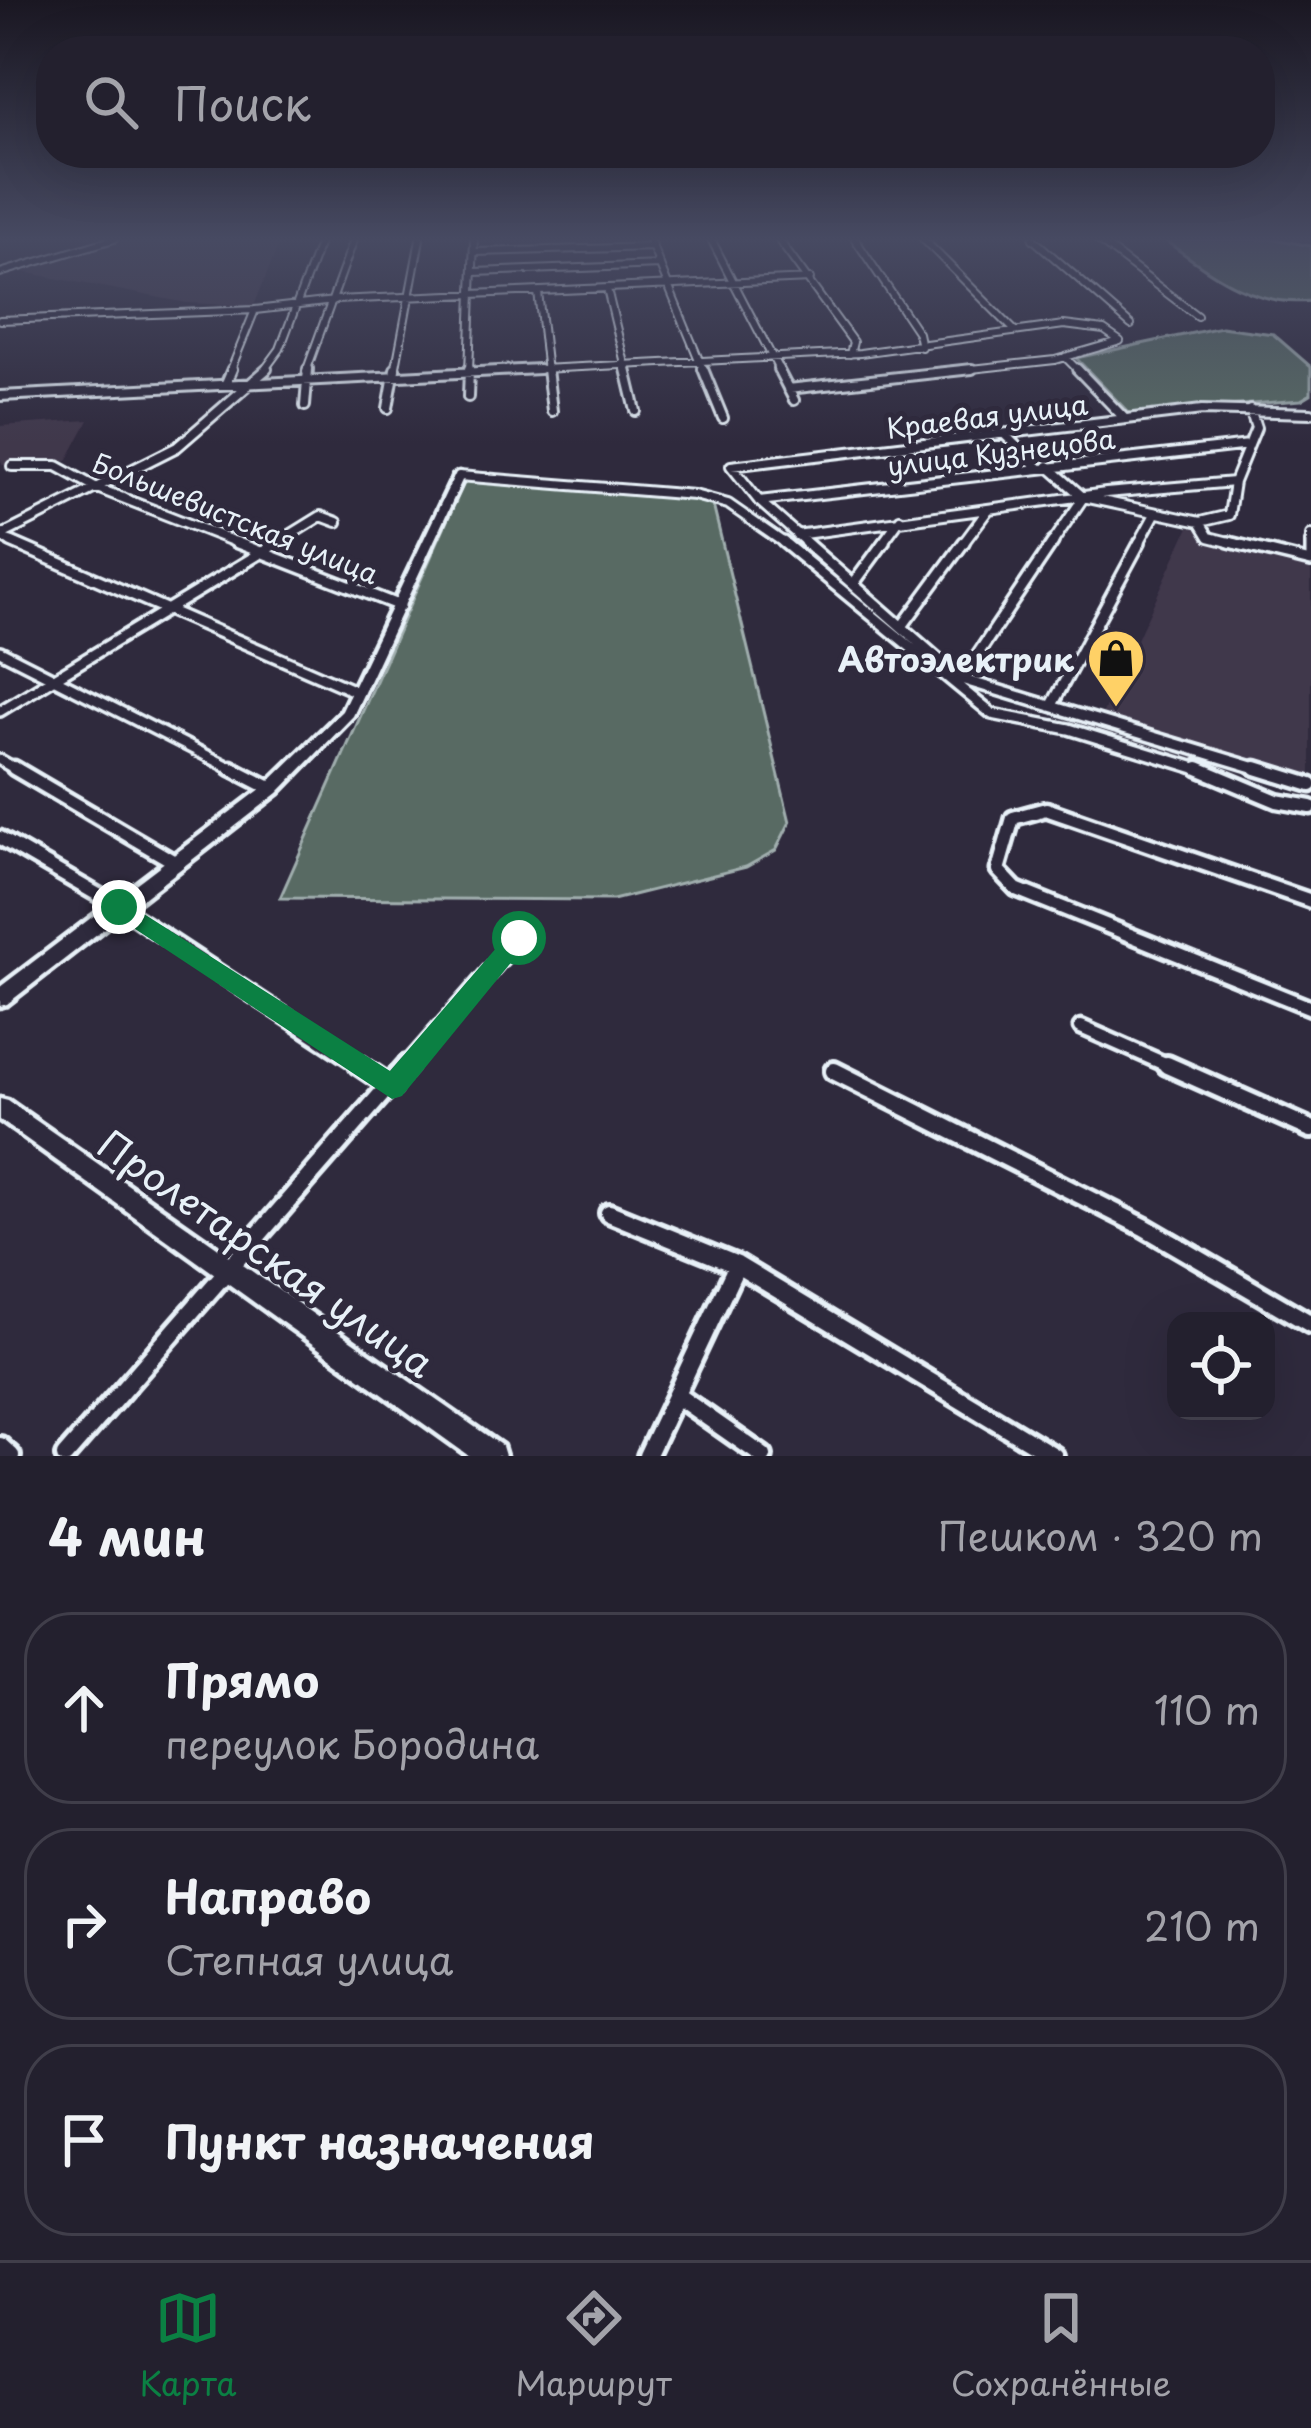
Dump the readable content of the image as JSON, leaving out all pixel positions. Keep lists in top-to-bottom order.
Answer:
{
  "streets": {
    "street": [
      "Краевая улица",
      "улица Кузнецова",
      "Большевистская улица",
      "Пролетарская улица"
    ]
  },
  "crossings": [
    ["Краевая улица", "улица Кузнецова"]
  ],
  "places": {
    "shop": ["Автоэлектрик"]
  },
  "page": {
    "search": "Поиск",
    "heading": ["4 мин", "Пешком · 320 m"],
    "list": [
      ["Прямо", "переулок Бородина", "110 m"],
      ["Направо", "Степная улица", "210 m"],
      "Пункт назначения"
    ],
    "nav": ["Карта", "Маршрут", "Сохранённые"]
  }
}
